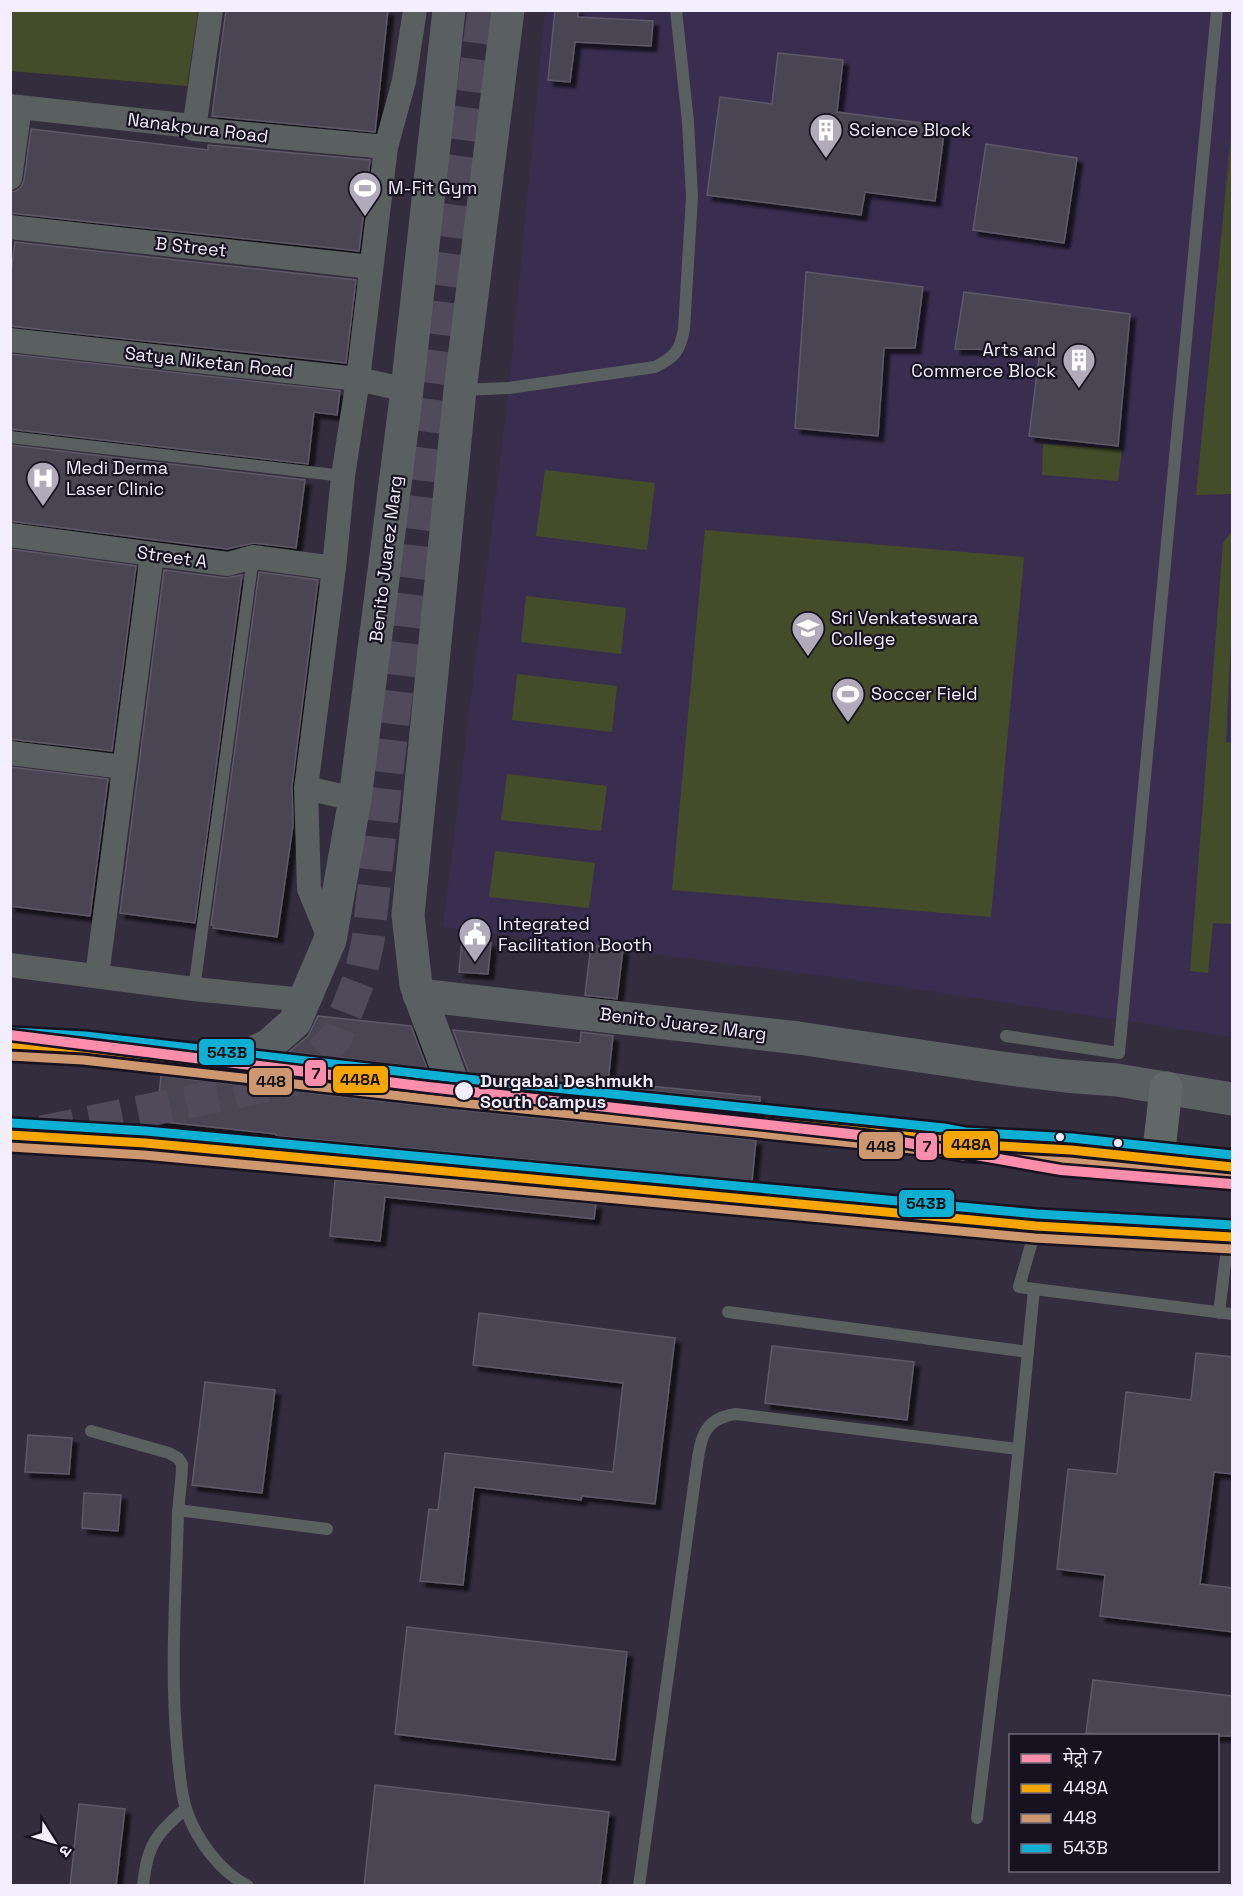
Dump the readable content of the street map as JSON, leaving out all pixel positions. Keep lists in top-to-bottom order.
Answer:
{
  "streets": {
    "street": [
      "Nanakpura Road",
      "B Street",
      "Satya Niketan Road",
      "Street A",
      "Benito Juarez Marg"
    ]
  },
  "crossings": [
    ["Satya Niketan Road", "Benito Juarez Marg"]
  ],
  "places": {
    "building": ["Science Block", "Arts and Commerce Block"],
    "sports": ["M-Fit Gym", "Soccer Field"],
    "hospital": ["Medi Derma Laser Clinic"],
    "school or university": ["Sri Venkateswara College"],
    "public building": ["Integrated Facilitation Booth"],
    "other": ["Durgabai Deshmukh South Campus"]
  },
  "lines": [
    "transit line 543B",
    "metro line 7",
    "transit line 448A",
    "transit line 448"
  ],
  "legend": [
    "मेट्रो 7",
    "448A",
    "448",
    "543B"
  ],
  "north": "bottom right"
}
